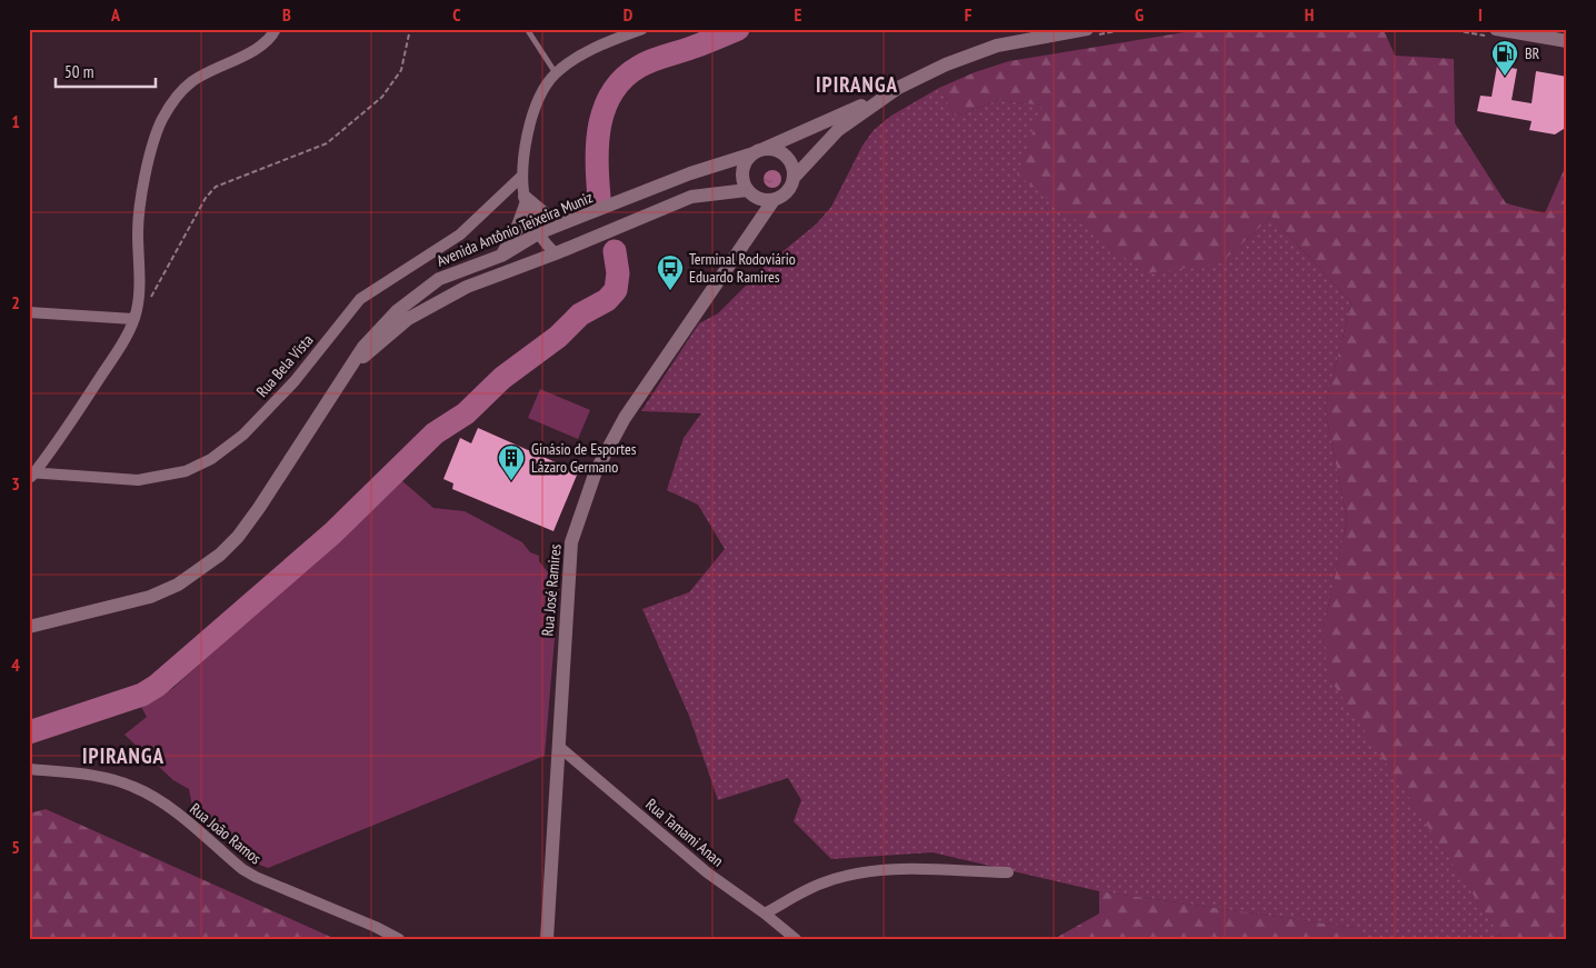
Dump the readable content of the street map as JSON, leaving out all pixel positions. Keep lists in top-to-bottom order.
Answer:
{
  "streets": {
    "main road": ["Avenida Antônio Teixeira Muniz", "Rua José Ramires"],
    "street": ["Rua Bela Vista", "Rua Tamami Anan", "Rua João Ramos"]
  },
  "crossings": [
    ["Avenida Antônio Teixeira Muniz", "Rua José Ramires"],
    ["Rua José Ramires", "Rua Tamami Anan"]
  ],
  "districts": ["IPIRANGA", "IPIRANGA"],
  "places": {
    "fuel station": ["BR"],
    "bus stop": ["Terminal Rodoviário Eduardo Ramires"],
    "building": ["Ginásio de Esportes Lázaro Germano"]
  },
  "scale_bar": "50 m",
  "grid": {
    "columns": [
      "A",
      "B",
      "C",
      "D",
      "E",
      "F",
      "G",
      "H",
      "I"
    ],
    "rows": [
      "1",
      "2",
      "3",
      "4",
      "5"
    ]
  }
}
